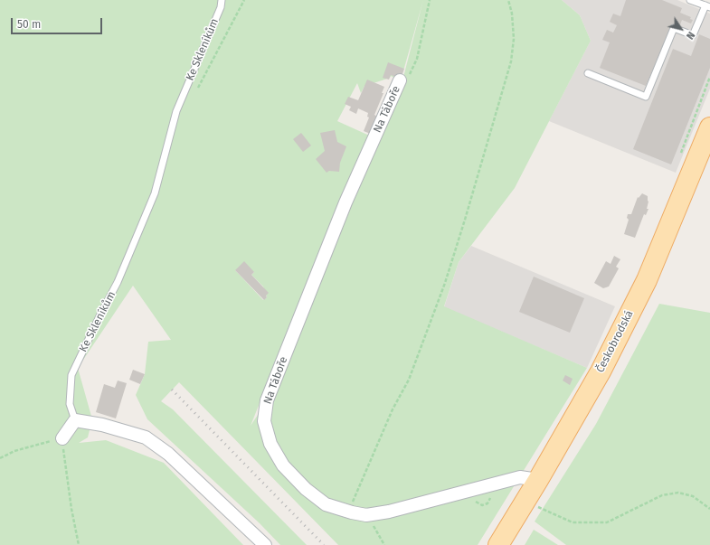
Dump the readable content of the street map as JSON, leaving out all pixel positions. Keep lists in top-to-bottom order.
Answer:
{
  "streets": {
    "main road": ["Českobrodská"],
    "street": ["Na Táboře"],
    "lane": ["Ke Skleníkům"]
  },
  "crossings": [
    ["Na Táboře", "Českobrodská"]
  ],
  "scale_bar": "50 m",
  "north": "bottom right"
}
